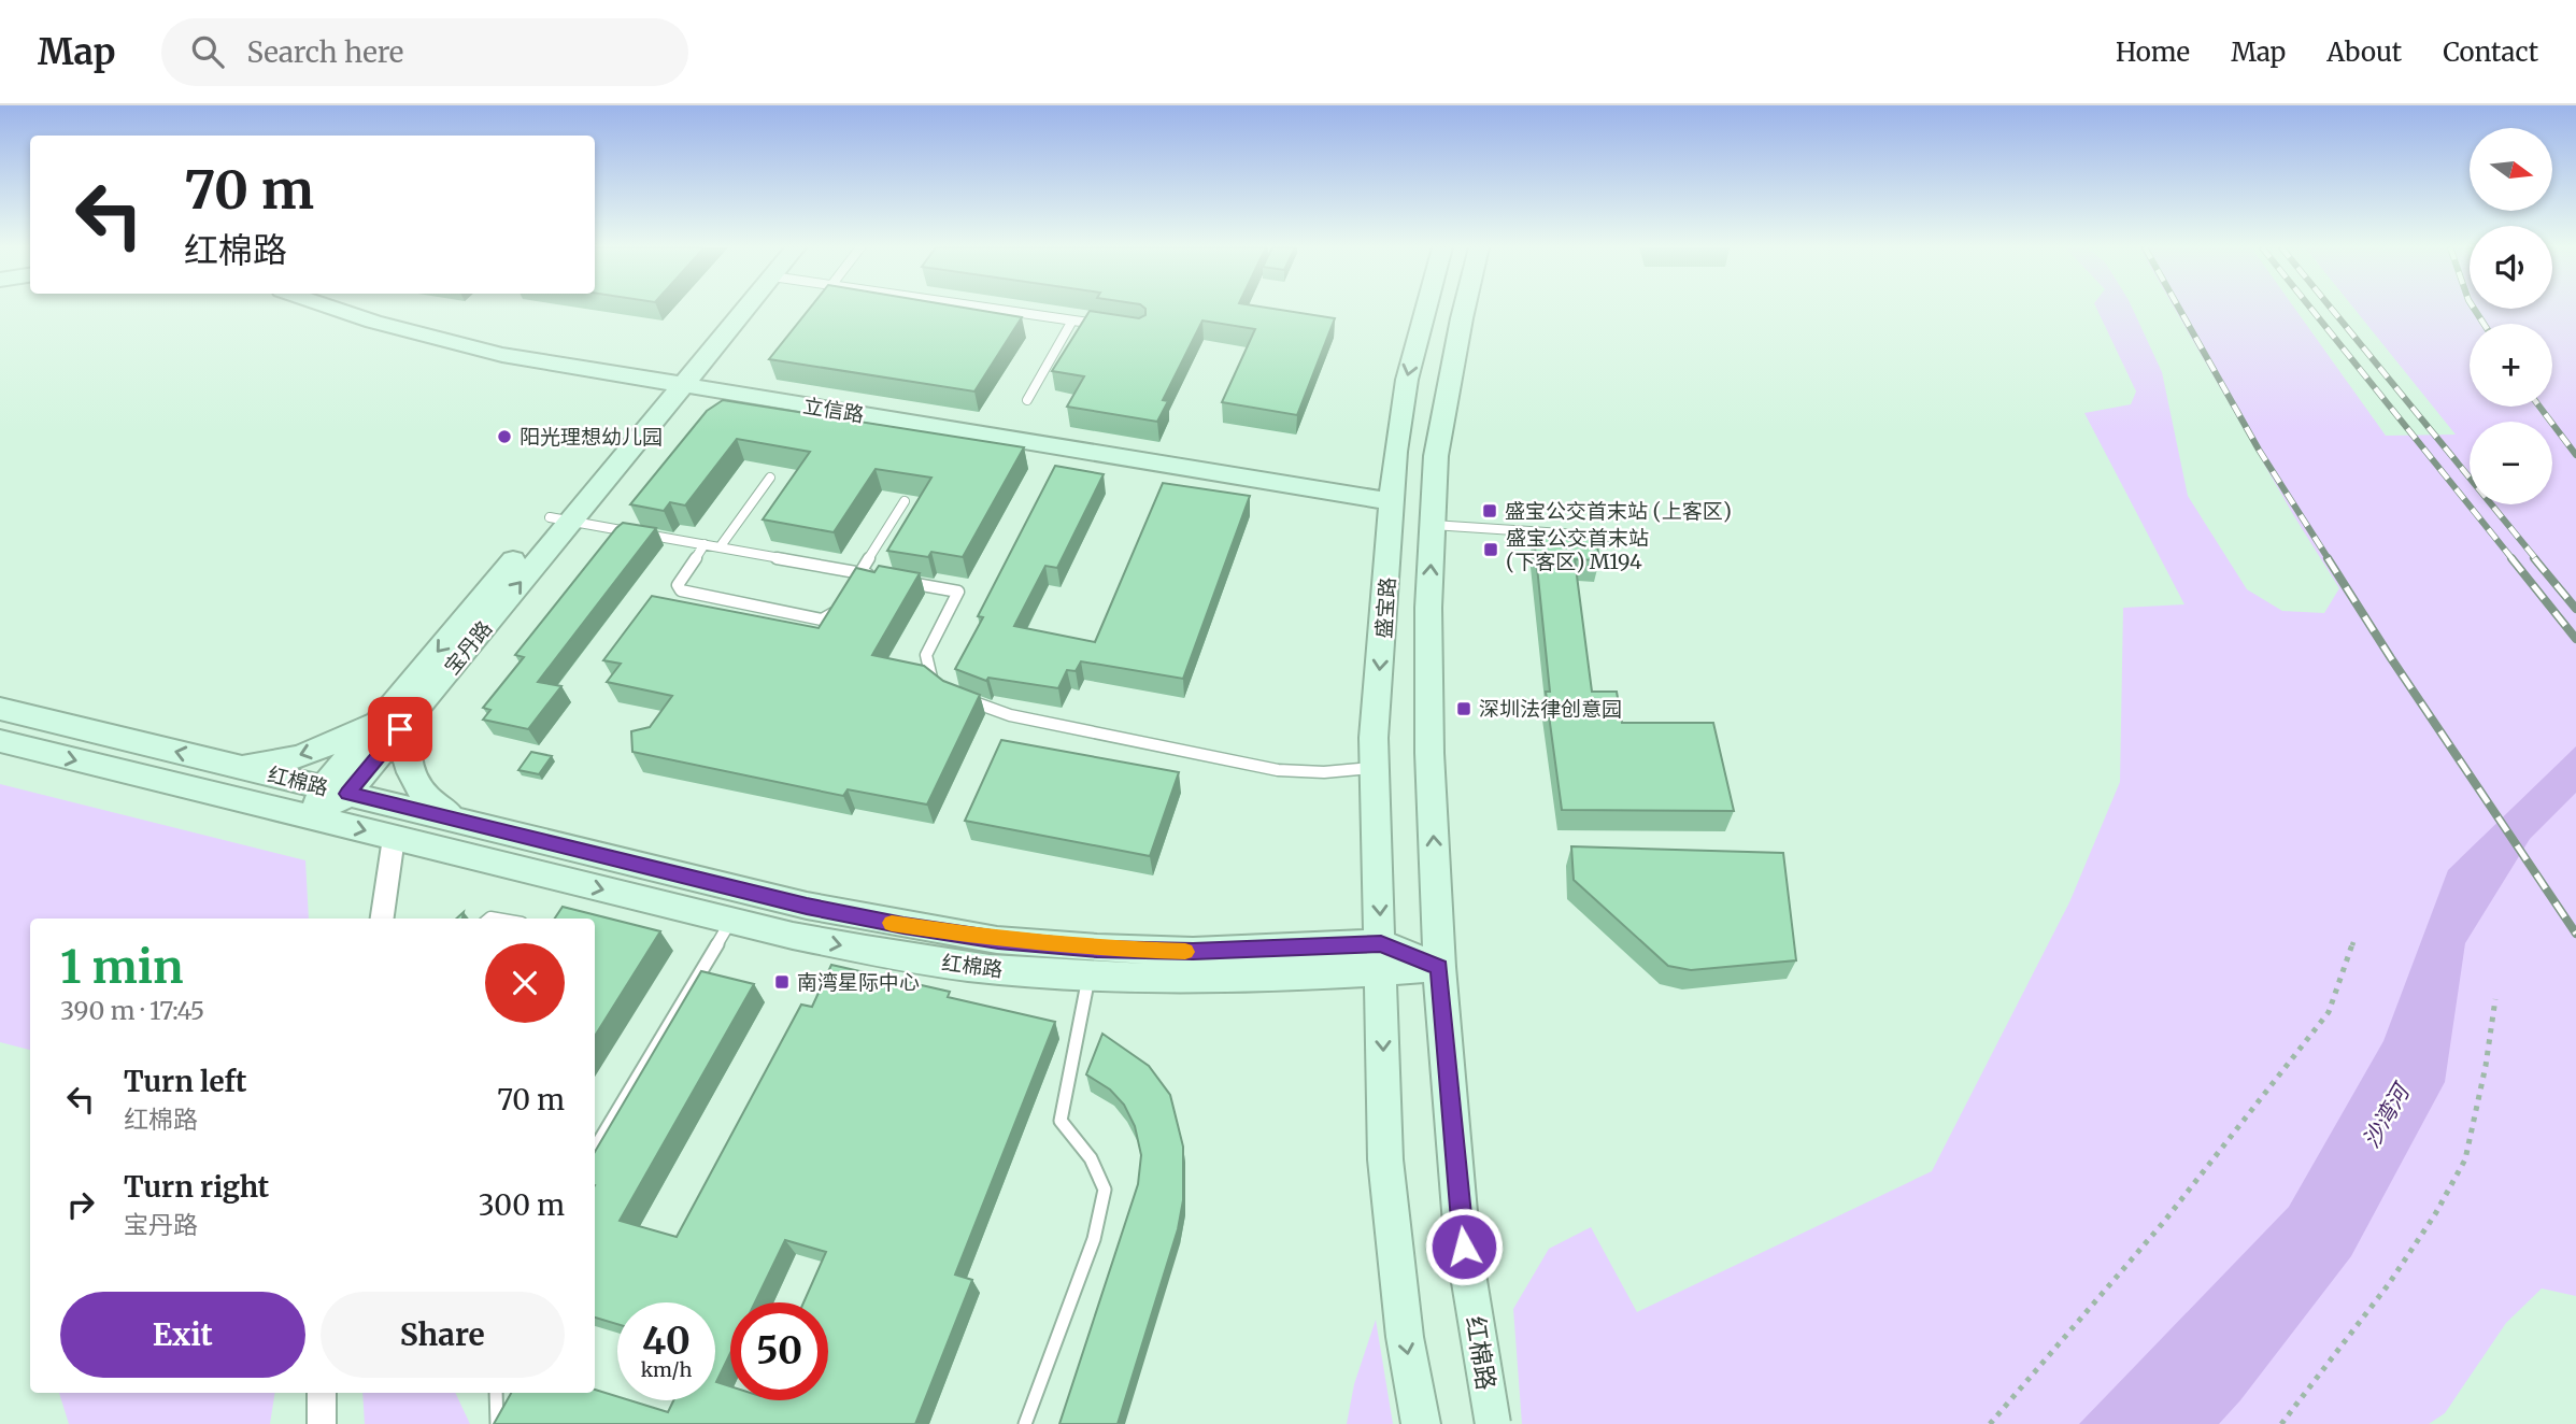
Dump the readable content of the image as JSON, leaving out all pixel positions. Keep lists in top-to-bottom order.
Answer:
{
  "streets": {
    "main road": [
      "立信路",
      "盛宝路",
      "宝丹路",
      "红棉路"
    ]
  },
  "crossings": [
    ["立信路", "盛宝路"],
    ["立信路", "宝丹路"],
    ["盛宝路", "红棉路"],
    ["宝丹路", "红棉路"]
  ],
  "water": ["沙湾河"],
  "places": {
    "other": ["阳光理想幼儿园"],
    "transit": [
      "盛宝公交首末站 (上客区)",
      "盛宝公交首末站 (下客区) M194",
      "深圳法律创意园",
      "南湾星际中心"
    ]
  },
  "north": "right",
  "page": {
    "header": "Map",
    "search": "Search here",
    "nav": [
      "Home",
      "Map",
      "About",
      "Contact"
    ],
    "map_buttons": ["+", "−"],
    "turn": ["70 m", "红棉路"],
    "heading": ["1 min", "390 m · 17:45"],
    "list": [
      {
        "name": "Turn left",
        "note": "红棉路",
        "value": "70 m"
      },
      {
        "name": "Turn right",
        "note": "宝丹路",
        "value": "300 m"
      }
    ],
    "buttons": ["Exit", "Share"],
    "speed": "40 km/h",
    "limit": "50"
  }
}
